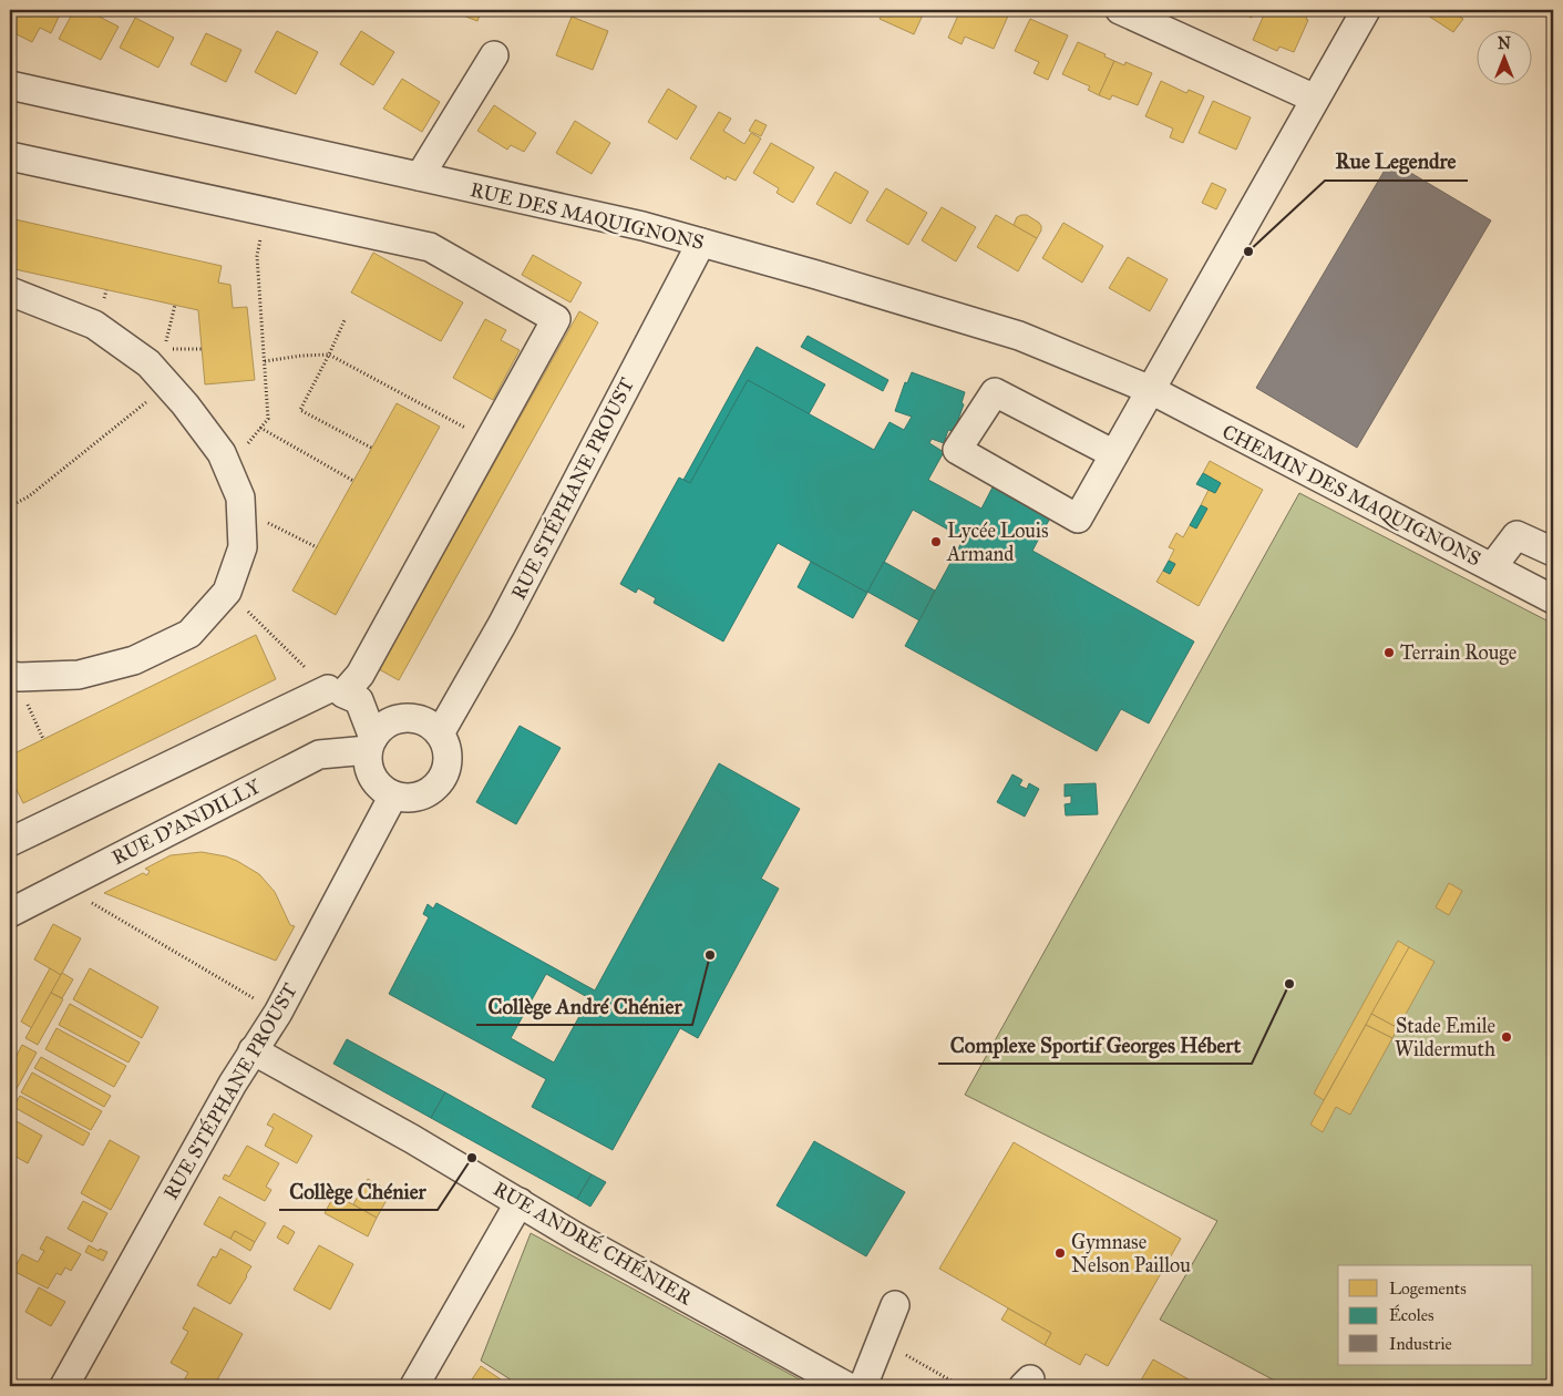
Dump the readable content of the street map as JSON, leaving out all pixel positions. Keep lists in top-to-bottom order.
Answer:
{
  "streets": {
    "street": [
      "RUE DES MAQUIGNONS",
      "RUE STÉPHANE PROUST",
      "CHEMIN DES MAQUIGNONS",
      "RUE D'ANDILLY",
      "RUE ANDRÉ CHÉNIER"
    ]
  },
  "crossings": [
    ["RUE DES MAQUIGNONS", "RUE STÉPHANE PROUST"],
    ["RUE DES MAQUIGNONS", "CHEMIN DES MAQUIGNONS"],
    ["RUE STÉPHANE PROUST", "RUE D'ANDILLY"],
    ["RUE STÉPHANE PROUST", "RUE ANDRÉ CHÉNIER"]
  ],
  "places": [
    "Rue Legendre",
    "Lycée Louis Armand",
    "Terrain Rouge",
    "Collège André Chénier",
    "Complexe Sportif Georges Hébert",
    "Stade Emile Wildermuth",
    "Collège Chénier",
    "Gymnase Nelson Paillou"
  ],
  "legend": ["Logements", "Écoles", "Industrie"],
  "north": "top"
}
